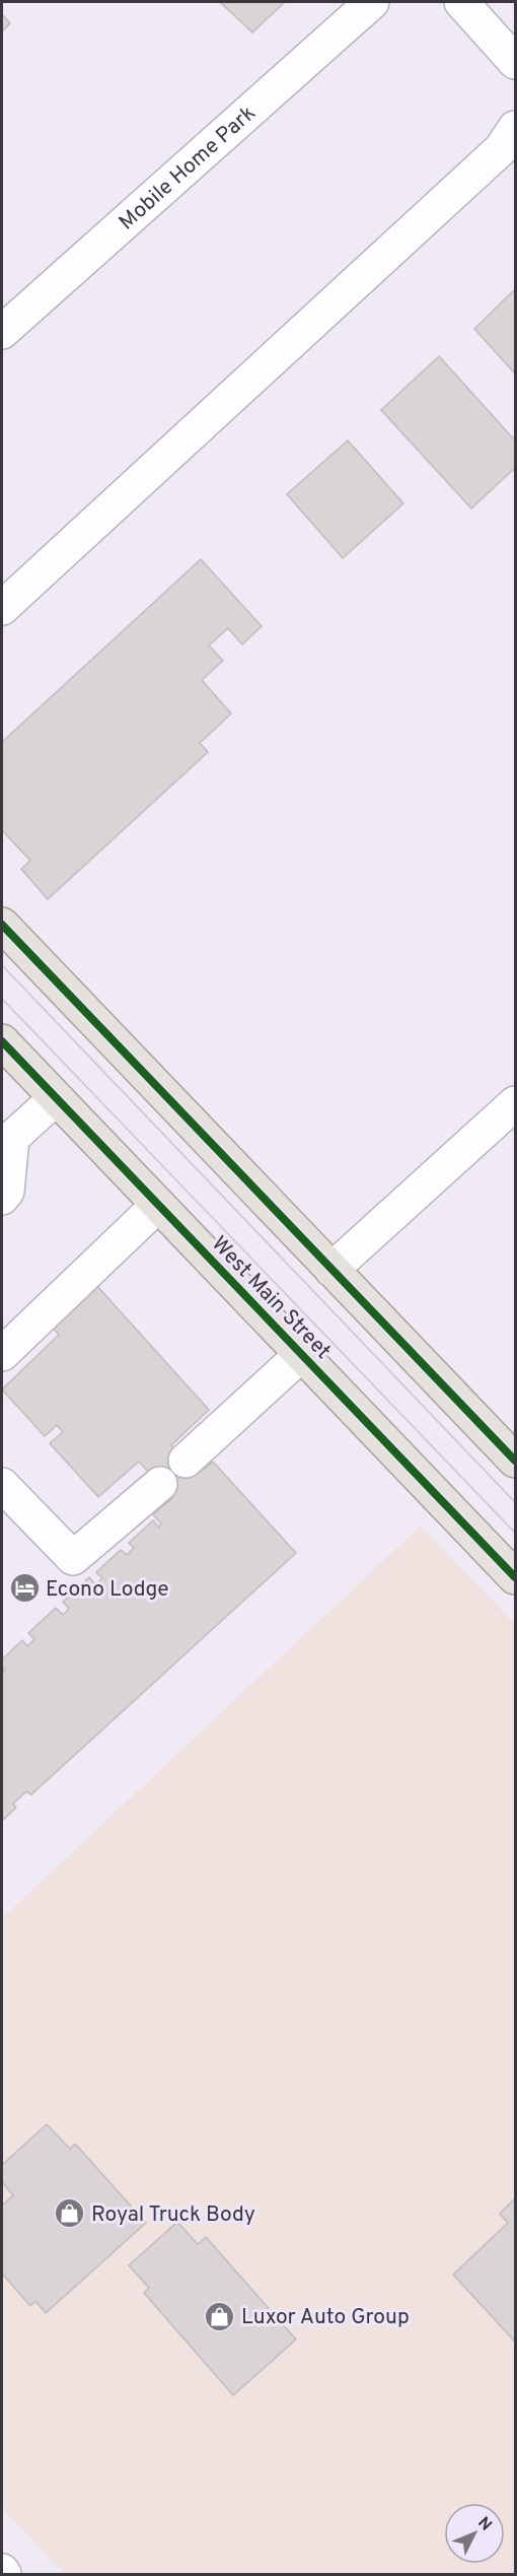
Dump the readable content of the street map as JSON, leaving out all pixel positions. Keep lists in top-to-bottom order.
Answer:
{
  "streets": {
    "main road": ["West Main Street"],
    "lane": ["Mobile Home Park"]
  },
  "places": {
    "hotel": ["Econo Lodge"],
    "shop": ["Royal Truck Body", "Luxor Auto Group"]
  },
  "north": "top right"
}
